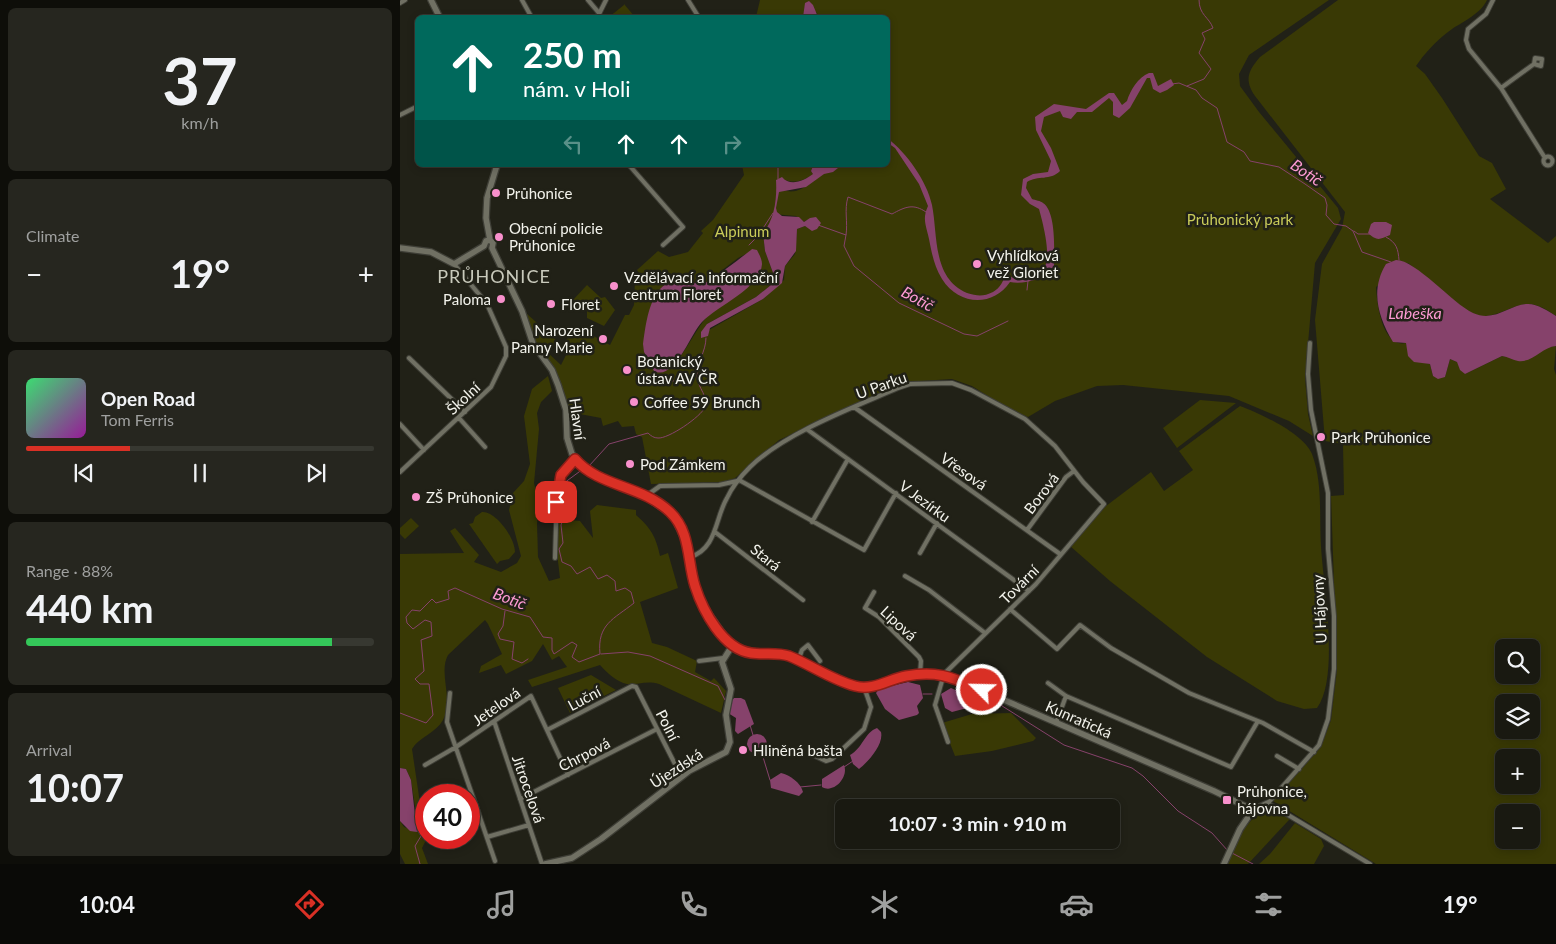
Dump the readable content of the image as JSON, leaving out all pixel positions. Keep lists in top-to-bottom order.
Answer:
{
  "streets": {
    "street": [
      "U Parku",
      "Školní",
      "Hlavní",
      "Vřesová",
      "Borová",
      "V Jezírku",
      "Stará",
      "Tovární",
      "U Hájovny",
      "Lipová",
      "Luční",
      "Jetelová",
      "Kunratická",
      "Polní",
      "Chrpová",
      "Újezdská",
      "Jitrocelová"
    ]
  },
  "crossings": [
    ["U Parku", "Vřesová"],
    ["U Parku", "Borová"],
    ["U Parku", "V Jezírku"],
    ["U Parku", "Stará"],
    ["U Parku", "Tovární"],
    ["Vřesová", "Borová"],
    ["Vřesová", "Tovární"],
    ["V Jezírku", "Tovární"],
    ["Tovární", "Kunratická"],
    ["U Hájovny", "Kunratická"],
    ["Lipová", "Kunratická"],
    ["Luční", "Jetelová"],
    ["Luční", "Polní"],
    ["Jetelová", "Chrpová"],
    ["Jetelová", "Jitrocelová"],
    ["Polní", "Chrpová"],
    ["Polní", "Újezdská"],
    ["Chrpová", "Jitrocelová"],
    ["Újezdská", "Jitrocelová"]
  ],
  "districts": ["PRŮHONICE"],
  "water": ["Botič", "Labeška"],
  "parks": ["Průhonický park", "Alpinum"],
  "places": {
    "other": [
      "Průhonice",
      "Obecní policie Průhonice",
      "Vyhlídková vež Gloriet",
      "Vzdělávací a informační centrum Floret",
      "Paloma",
      "Floret",
      "Narození Panny Marie",
      "Botanický ústav AV ČR",
      "Coffee 59 Brunch",
      "Park Průhonice",
      "Pod Zámkem",
      "ZŠ Průhonice",
      "Hliněná bašta"
    ],
    "transit": ["Průhonice, hájovna"]
  },
  "page": {
    "tile": [
      ["37", "km/h"],
      "Climate",
      ["Range · 88%", "440 km"],
      ["Arrival", "10:07"]
    ],
    "turn": ["250 m", "nám. v Holi"],
    "heat": ["−", "19°", "+"],
    "song": ["Open Road", "Tom Ferris"],
    "map_buttons": ["+", "−"],
    "limit": "40",
    "trip": "10:07 · 3 min · 910 m",
    "tabs": ["10:04", "19°"]
  }
}
